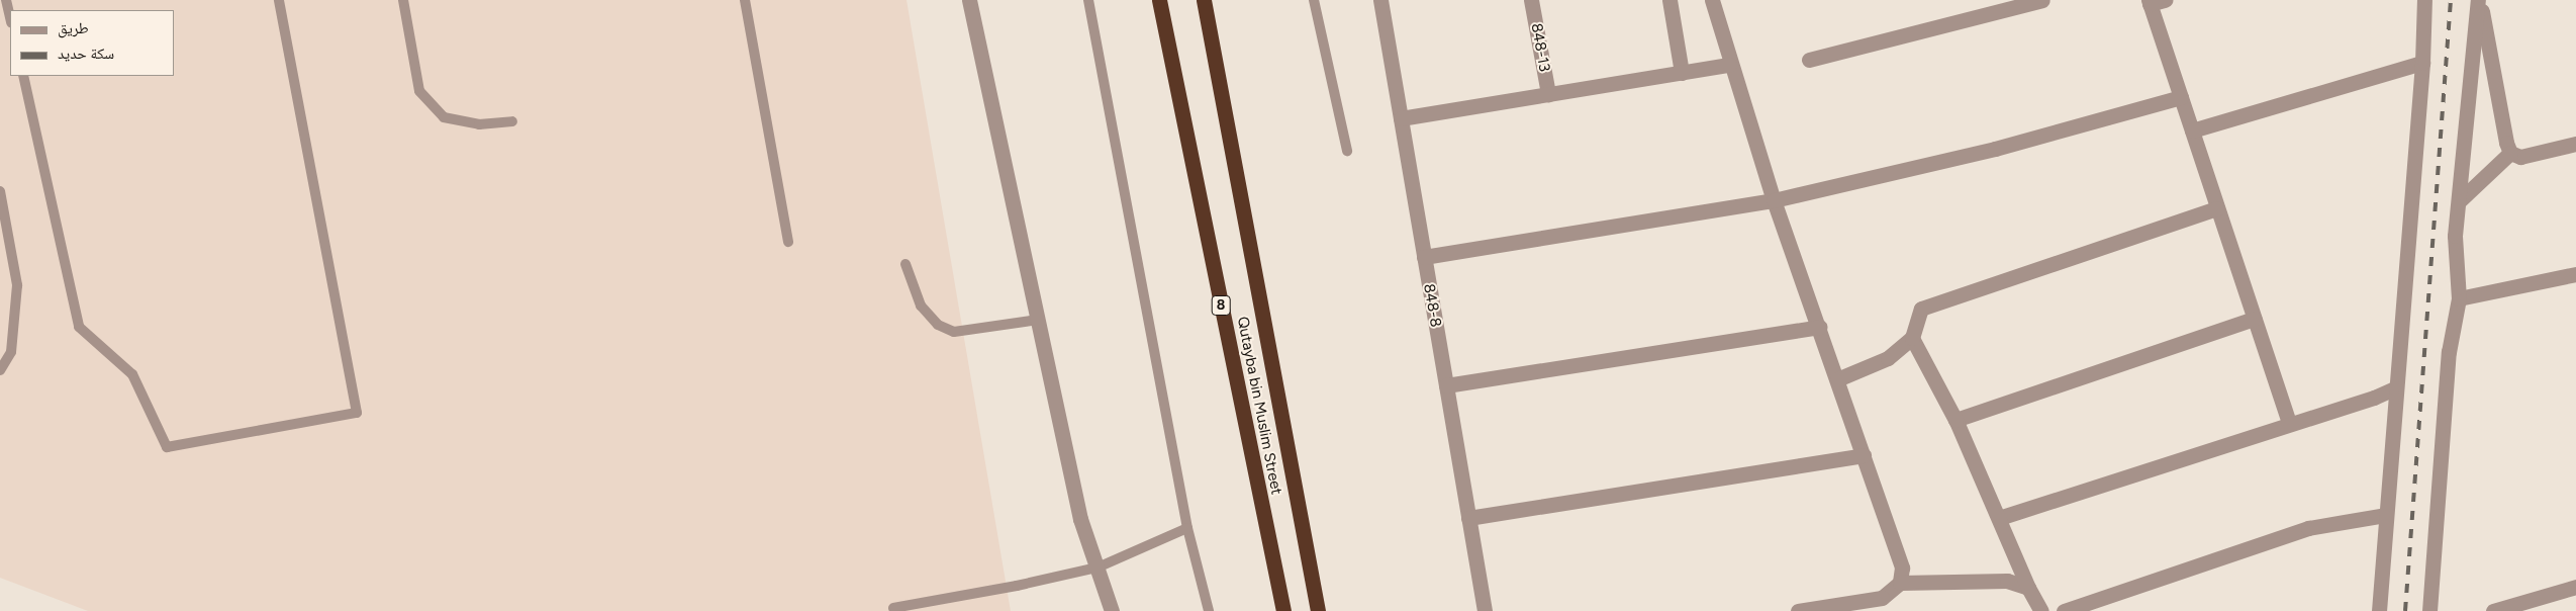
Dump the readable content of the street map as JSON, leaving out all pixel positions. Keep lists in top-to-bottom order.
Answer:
{
  "streets": {
    "highway": ["8", "Qutayba bin Muslim Street"],
    "street": ["848-13", "848-8"]
  },
  "legend": ["طريق", "سكة حديد"]
}
